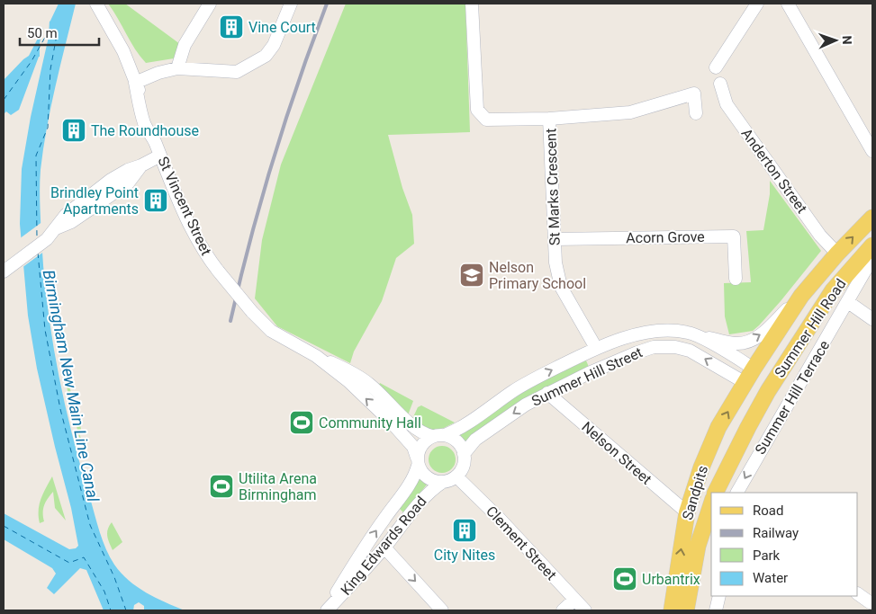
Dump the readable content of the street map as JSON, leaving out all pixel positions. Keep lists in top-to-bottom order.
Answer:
{
  "streets": {
    "main road": ["Summer Hill Road", "Sandpits"],
    "street": [
      "Anderton Street",
      "St Marks Crescent",
      "St Vincent Street",
      "Acorn Grove",
      "Summer Hill Street",
      "Summer Hill Terrace",
      "Nelson Street",
      "Clement Street",
      "King Edwards Road"
    ]
  },
  "crossings": [
    ["Anderton Street", "Summer Hill Road"],
    ["St Marks Crescent", "Acorn Grove"],
    ["St Marks Crescent", "Summer Hill Street"],
    ["St Vincent Street", "Summer Hill Street"],
    ["St Vincent Street", "Clement Street"],
    ["St Vincent Street", "King Edwards Road"],
    ["Summer Hill Road", "Summer Hill Street"],
    ["Summer Hill Road", "Summer Hill Terrace"],
    ["Summer Hill Road", "Sandpits"],
    ["Summer Hill Street", "Nelson Street"],
    ["Summer Hill Street", "Sandpits"],
    ["Summer Hill Street", "Clement Street"],
    ["Summer Hill Street", "King Edwards Road"],
    ["Nelson Street", "Sandpits"],
    ["Clement Street", "King Edwards Road"]
  ],
  "one_way": ["Summer Hill Terrace"],
  "water": ["Birmingham New Main Line Canal"],
  "places": {
    "building": [
      "Vine Court",
      "The Roundhouse",
      "Brindley Point Apartments",
      "City Nites"
    ],
    "school or university": ["Nelson Primary School"],
    "sports": ["Community Hall", "Utilita Arena Birmingham", "Urbantrix"]
  },
  "legend": [
    "Road",
    "Railway",
    "Park",
    "Water"
  ],
  "scale_bar": "50 m",
  "north": "right"
}
